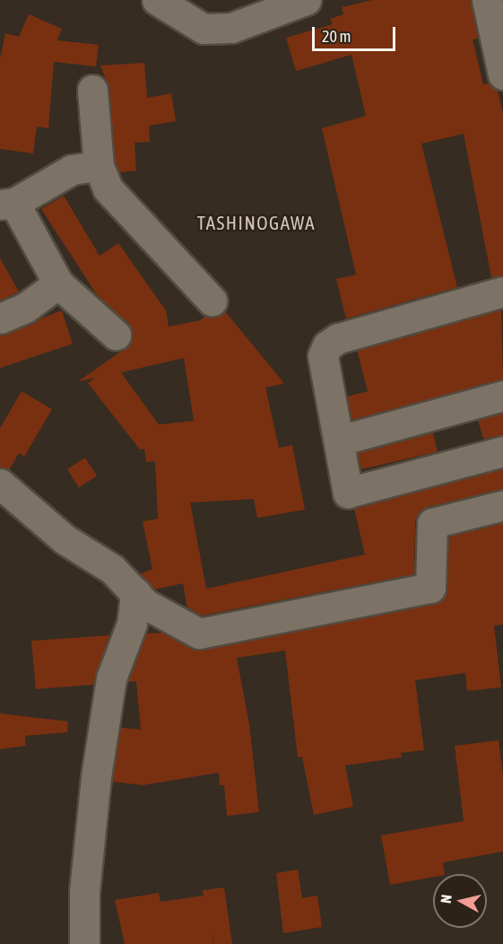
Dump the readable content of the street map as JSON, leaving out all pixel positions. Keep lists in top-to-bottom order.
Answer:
{
  "districts": ["TASHINOGAWA"],
  "scale_bar": "20 m",
  "north": "left"
}
